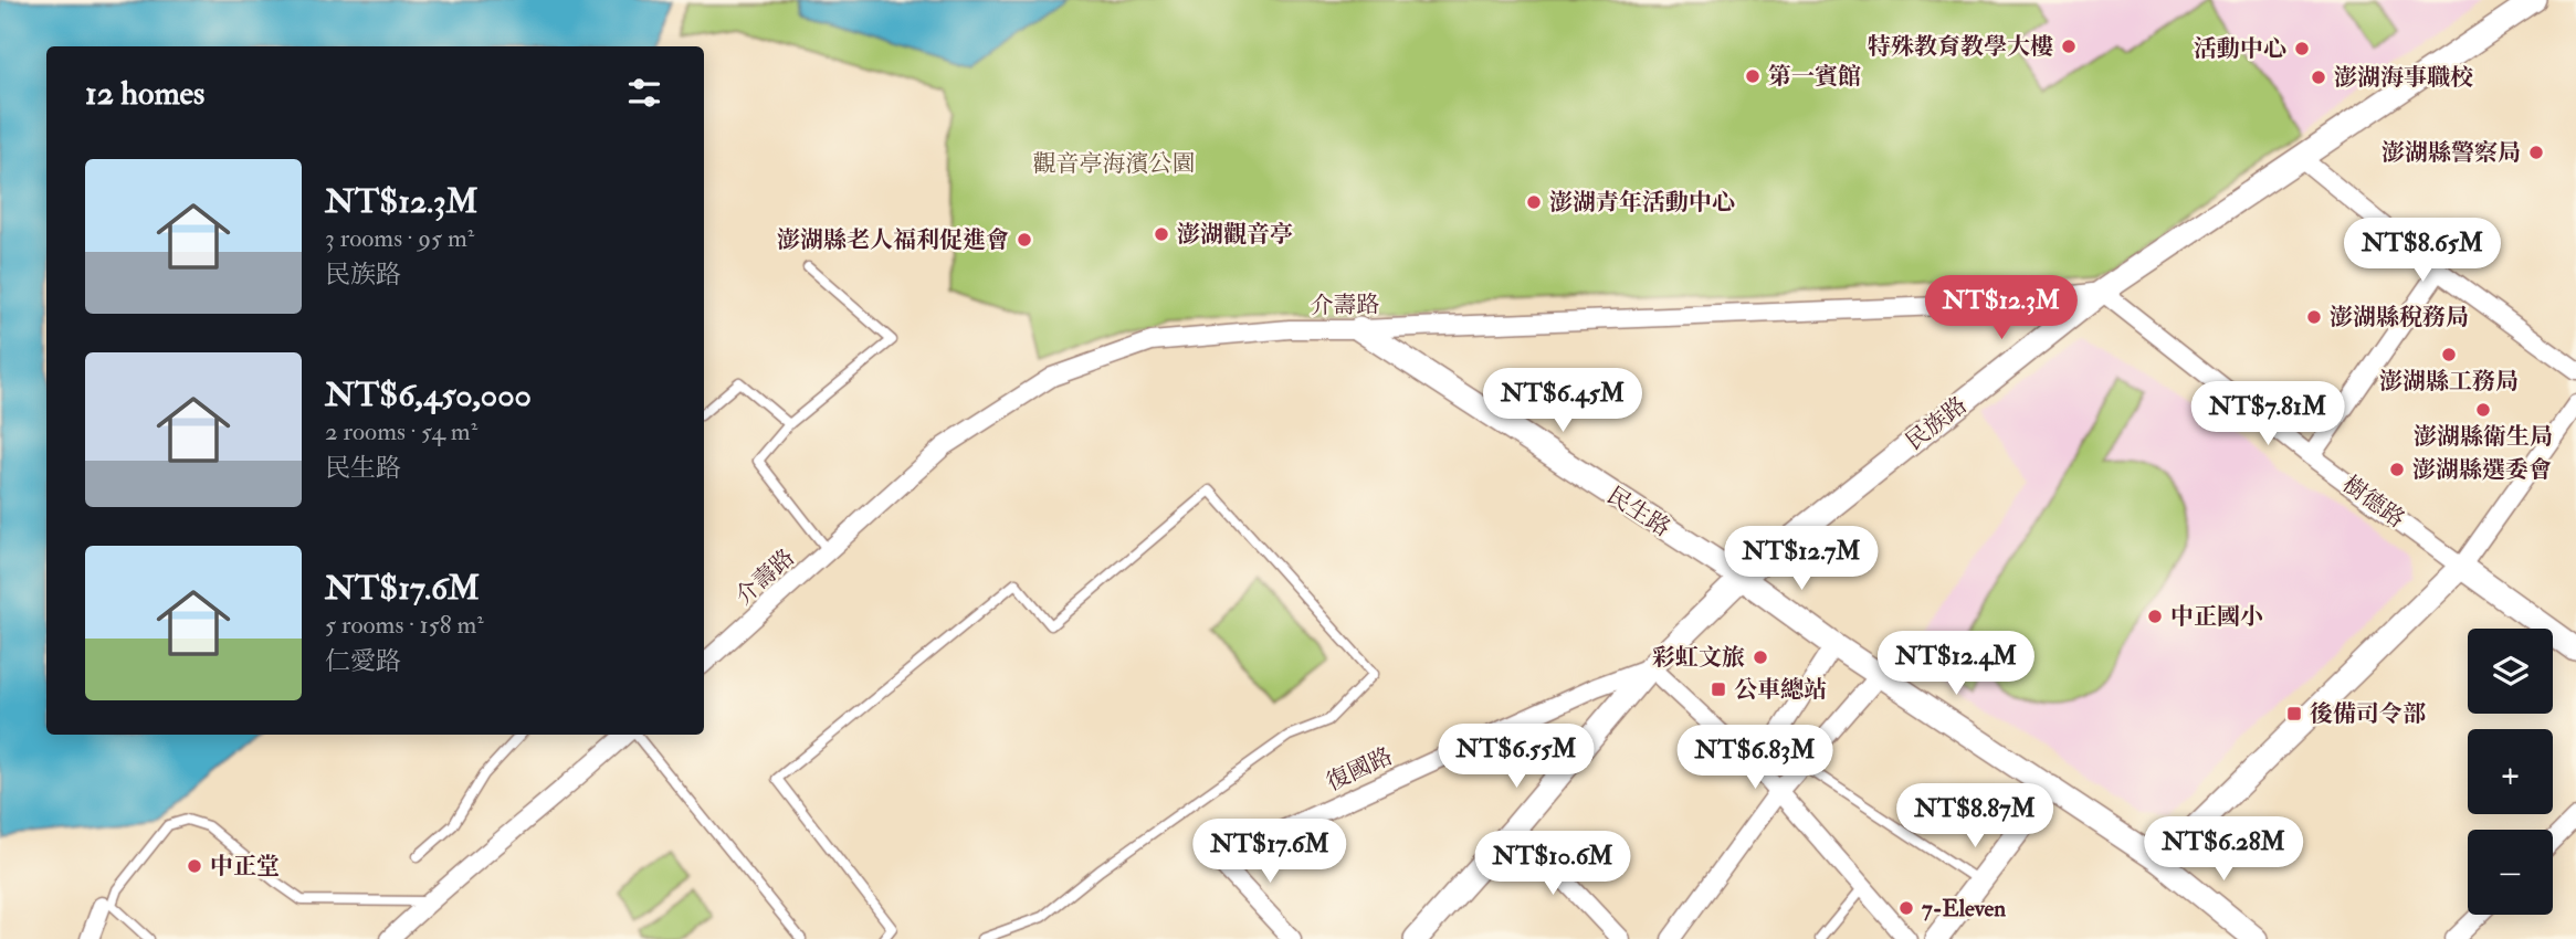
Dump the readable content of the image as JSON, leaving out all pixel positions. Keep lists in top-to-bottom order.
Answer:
{
  "streets": {
    "main road": ["民族路", "樹德路", "民生路"],
    "street": ["介壽路", "復國路"]
  },
  "crossings": [
    ["介壽路", "民族路"],
    ["介壽路", "樹德路"],
    ["介壽路", "民生路"],
    ["民族路", "樹德路"],
    ["民族路", "民生路"],
    ["民族路", "復國路"]
  ],
  "parks": ["觀音亭海濱公園"],
  "places": {
    "other": [
      "特殊教育教學大樓",
      "活動中心",
      "第一賓館",
      "澎湖海事職校",
      "澎湖縣警察局",
      "澎湖青年活動中心",
      "澎湖觀音亭",
      "澎湖縣老人福利促進會",
      "澎湖縣稅務局",
      "澎湖縣工務局",
      "澎湖縣衛生局",
      "澎湖縣選委會",
      "中正國小",
      "彩虹文旅",
      "中正堂",
      "7-Eleven"
    ],
    "transit": ["公車總站", "後備司令部"]
  },
  "page": {
    "heading": "12 homes",
    "list": [
      {
        "name": "NT$12.3M",
        "note": "3 rooms · 95 m² · 民族路"
      },
      {
        "name": "NT$6,450,000",
        "note": "2 rooms · 54 m² · 民生路"
      },
      {
        "name": "NT$17.6M",
        "note": "5 rooms · 158 m² · 仁愛路"
      }
    ],
    "price": [
      "NT$8.65M",
      "NT$12.3M",
      "NT$6.45M",
      "NT$7.81M",
      "NT$12.7M",
      "NT$12.4M",
      "NT$6.55M",
      "NT$6.83M",
      "NT$8.87M",
      "NT$6.28M",
      "NT$17.6M",
      "NT$10.6M"
    ],
    "map_buttons": ["+", "−"]
  }
}
